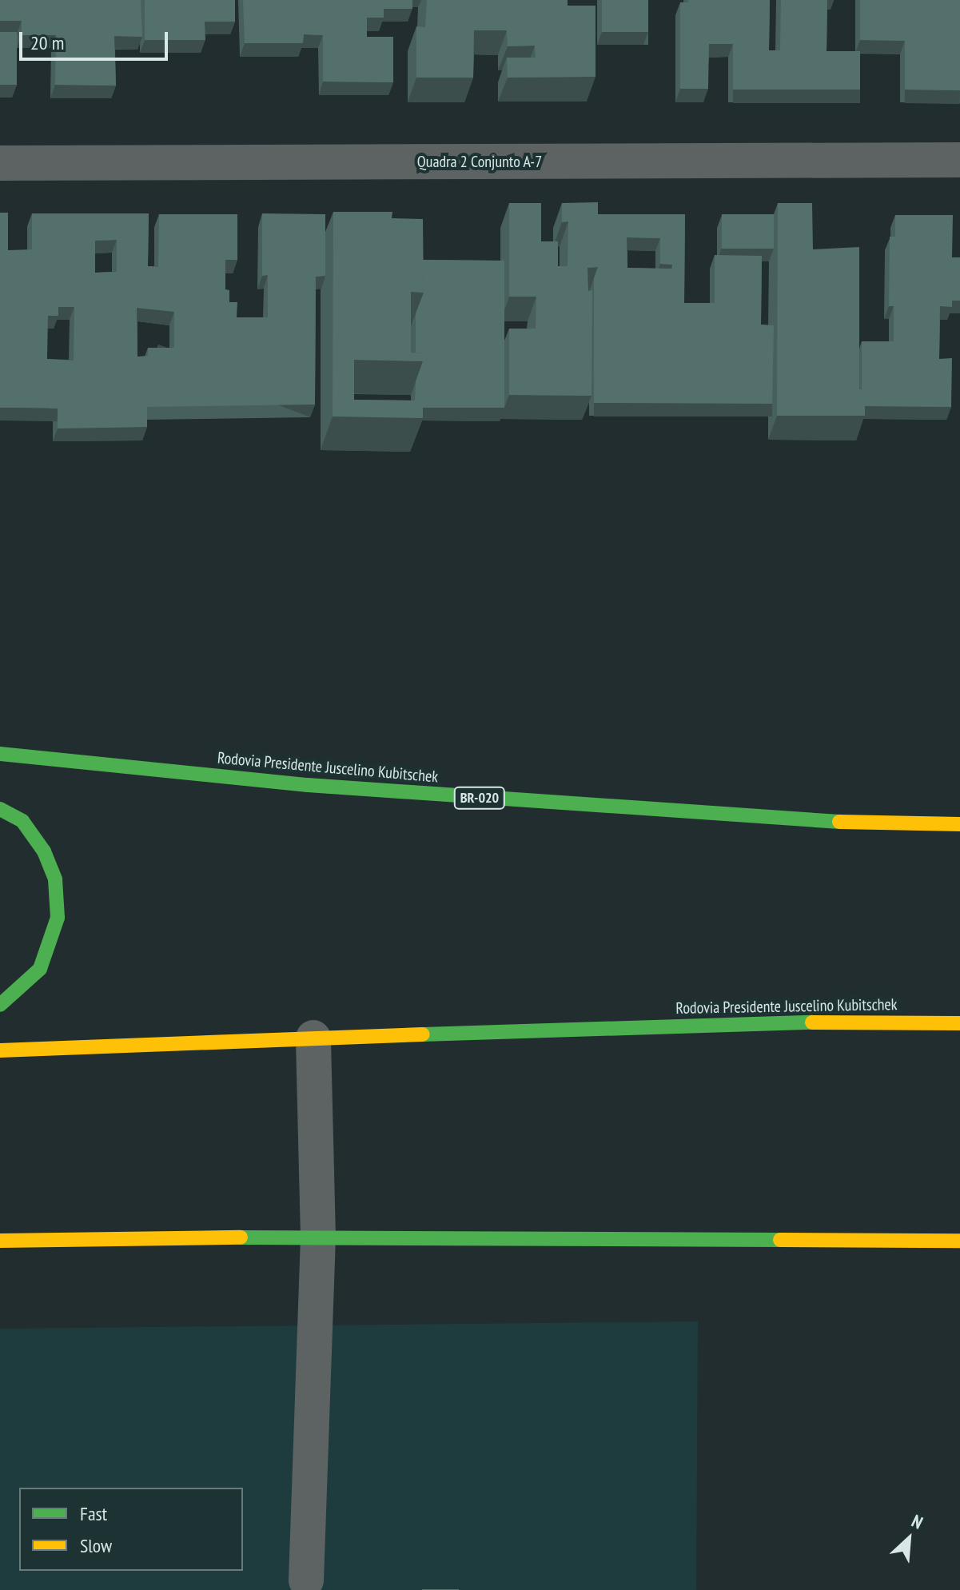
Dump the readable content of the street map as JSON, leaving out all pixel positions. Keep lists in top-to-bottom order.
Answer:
{
  "streets": {
    "main road": ["Rodovia Presidente Juscelino Kubitschek", "BR-020"],
    "street": ["Quadra 2 Conjunto A-7"]
  },
  "legend": ["Fast", "Slow"],
  "scale_bar": "20 m",
  "north": "top right"
}
